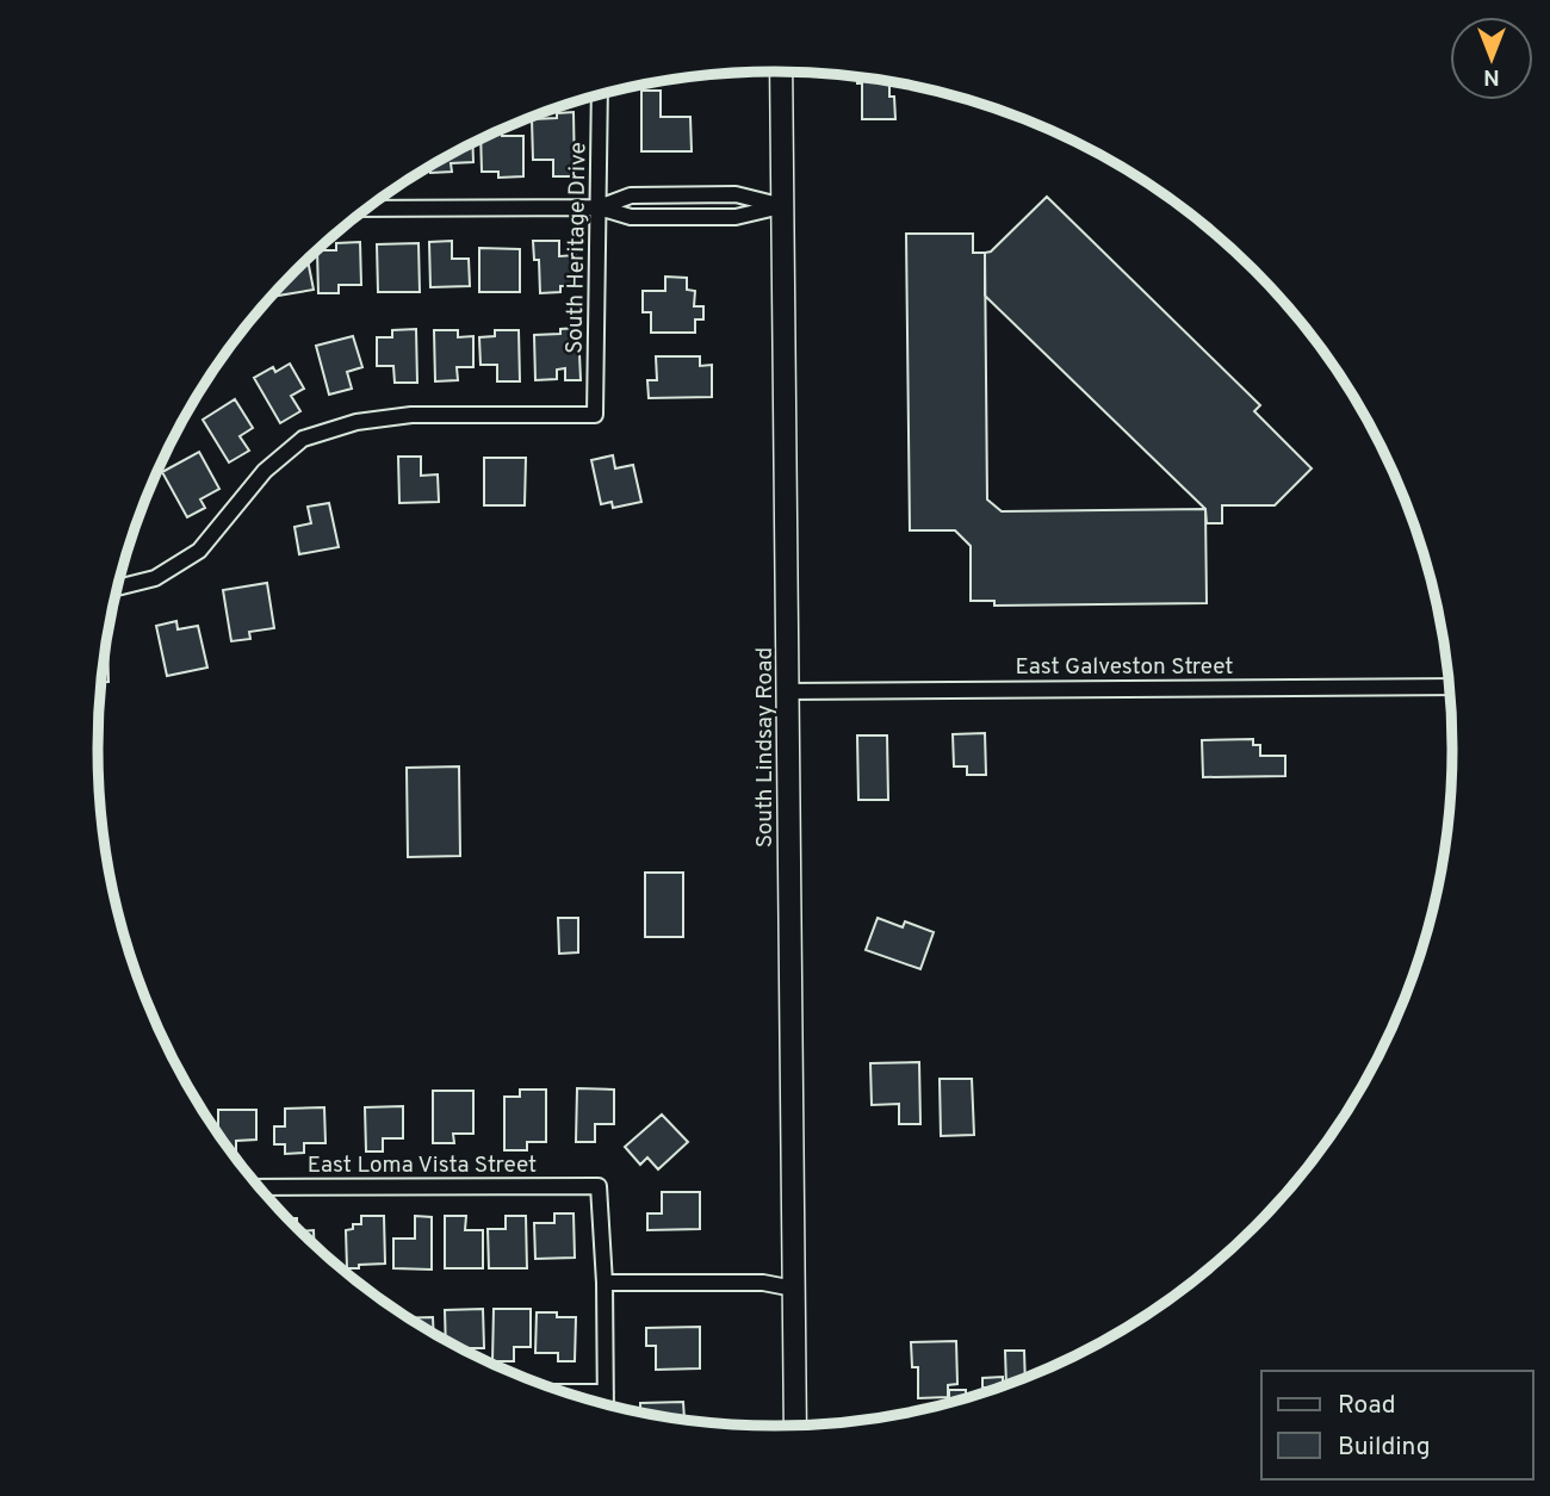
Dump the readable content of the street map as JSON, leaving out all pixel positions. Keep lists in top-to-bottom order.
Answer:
{
  "streets": {
    "main road": ["South Lindsay Road"],
    "street": ["South Heritage Drive", "East Galveston Street", "East Loma Vista Street"]
  },
  "crossings": [
    ["East Galveston Street", "South Lindsay Road"]
  ],
  "legend": ["Road", "Building"],
  "north": "bottom"
}
